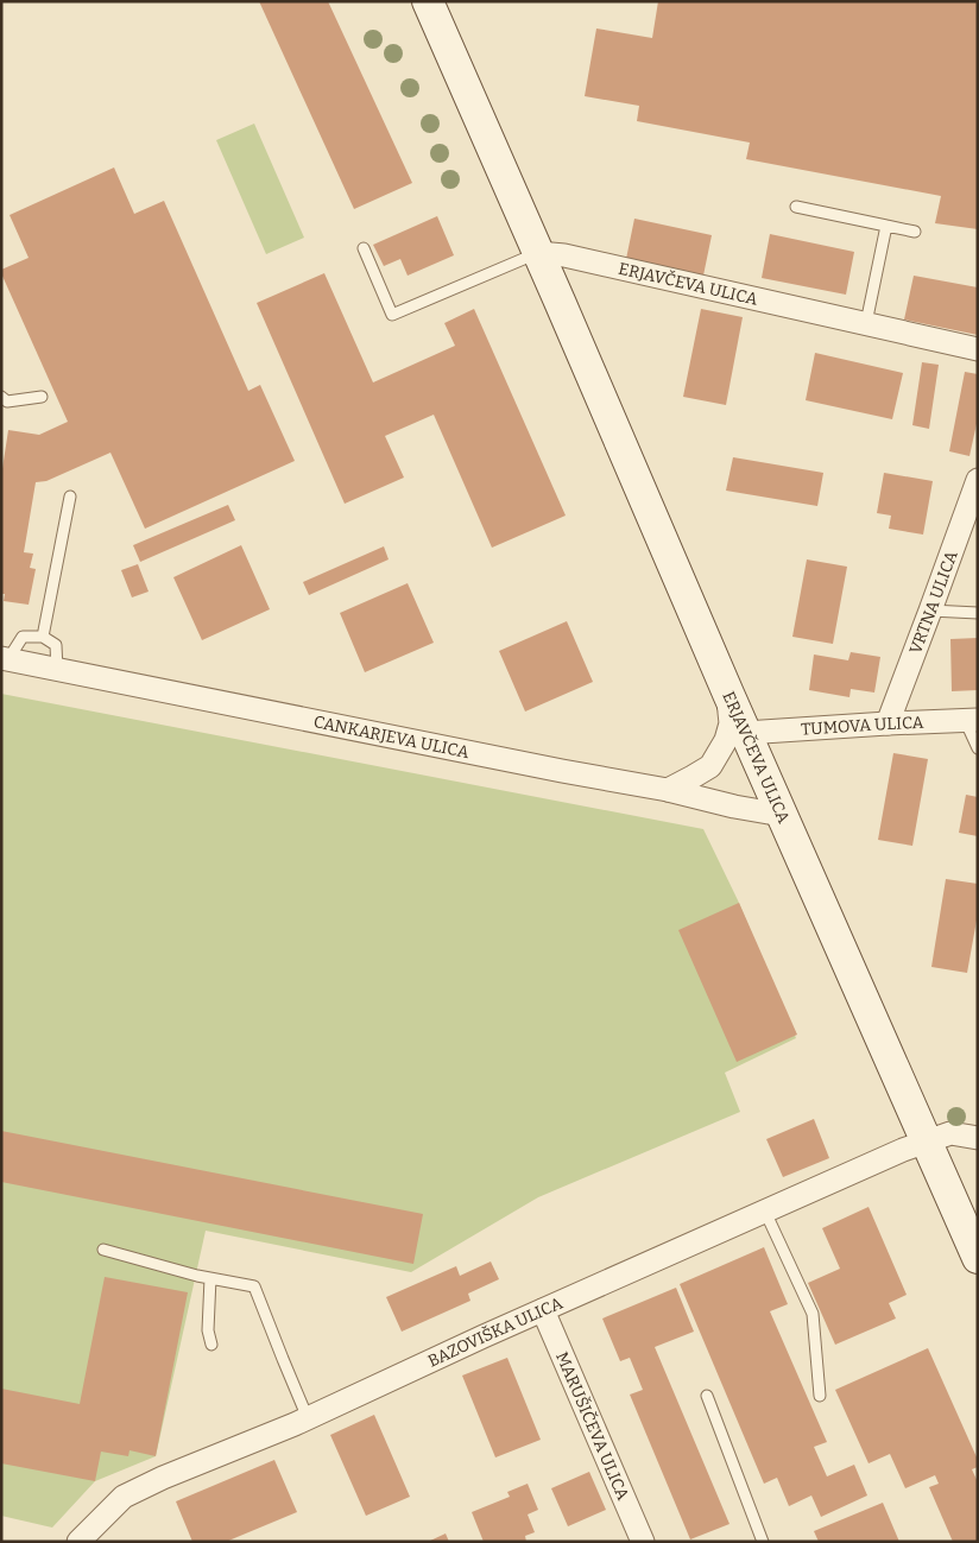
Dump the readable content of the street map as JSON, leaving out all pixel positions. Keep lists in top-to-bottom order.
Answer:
{
  "streets": {
    "main road": ["ERJAVČEVA ULICA"],
    "street": [
      "VRTNA ULICA",
      "TUMOVA ULICA",
      "CANKARJEVA ULICA",
      "BAZOVIŠKA ULICA",
      "MARUŠIČEVA ULICA"
    ]
  },
  "crossings": [
    ["ERJAVČEVA ULICA", "TUMOVA ULICA"],
    ["ERJAVČEVA ULICA", "CANKARJEVA ULICA"],
    ["ERJAVČEVA ULICA", "BAZOVIŠKA ULICA"],
    ["VRTNA ULICA", "TUMOVA ULICA"],
    ["BAZOVIŠKA ULICA", "MARUŠIČEVA ULICA"]
  ]
}
